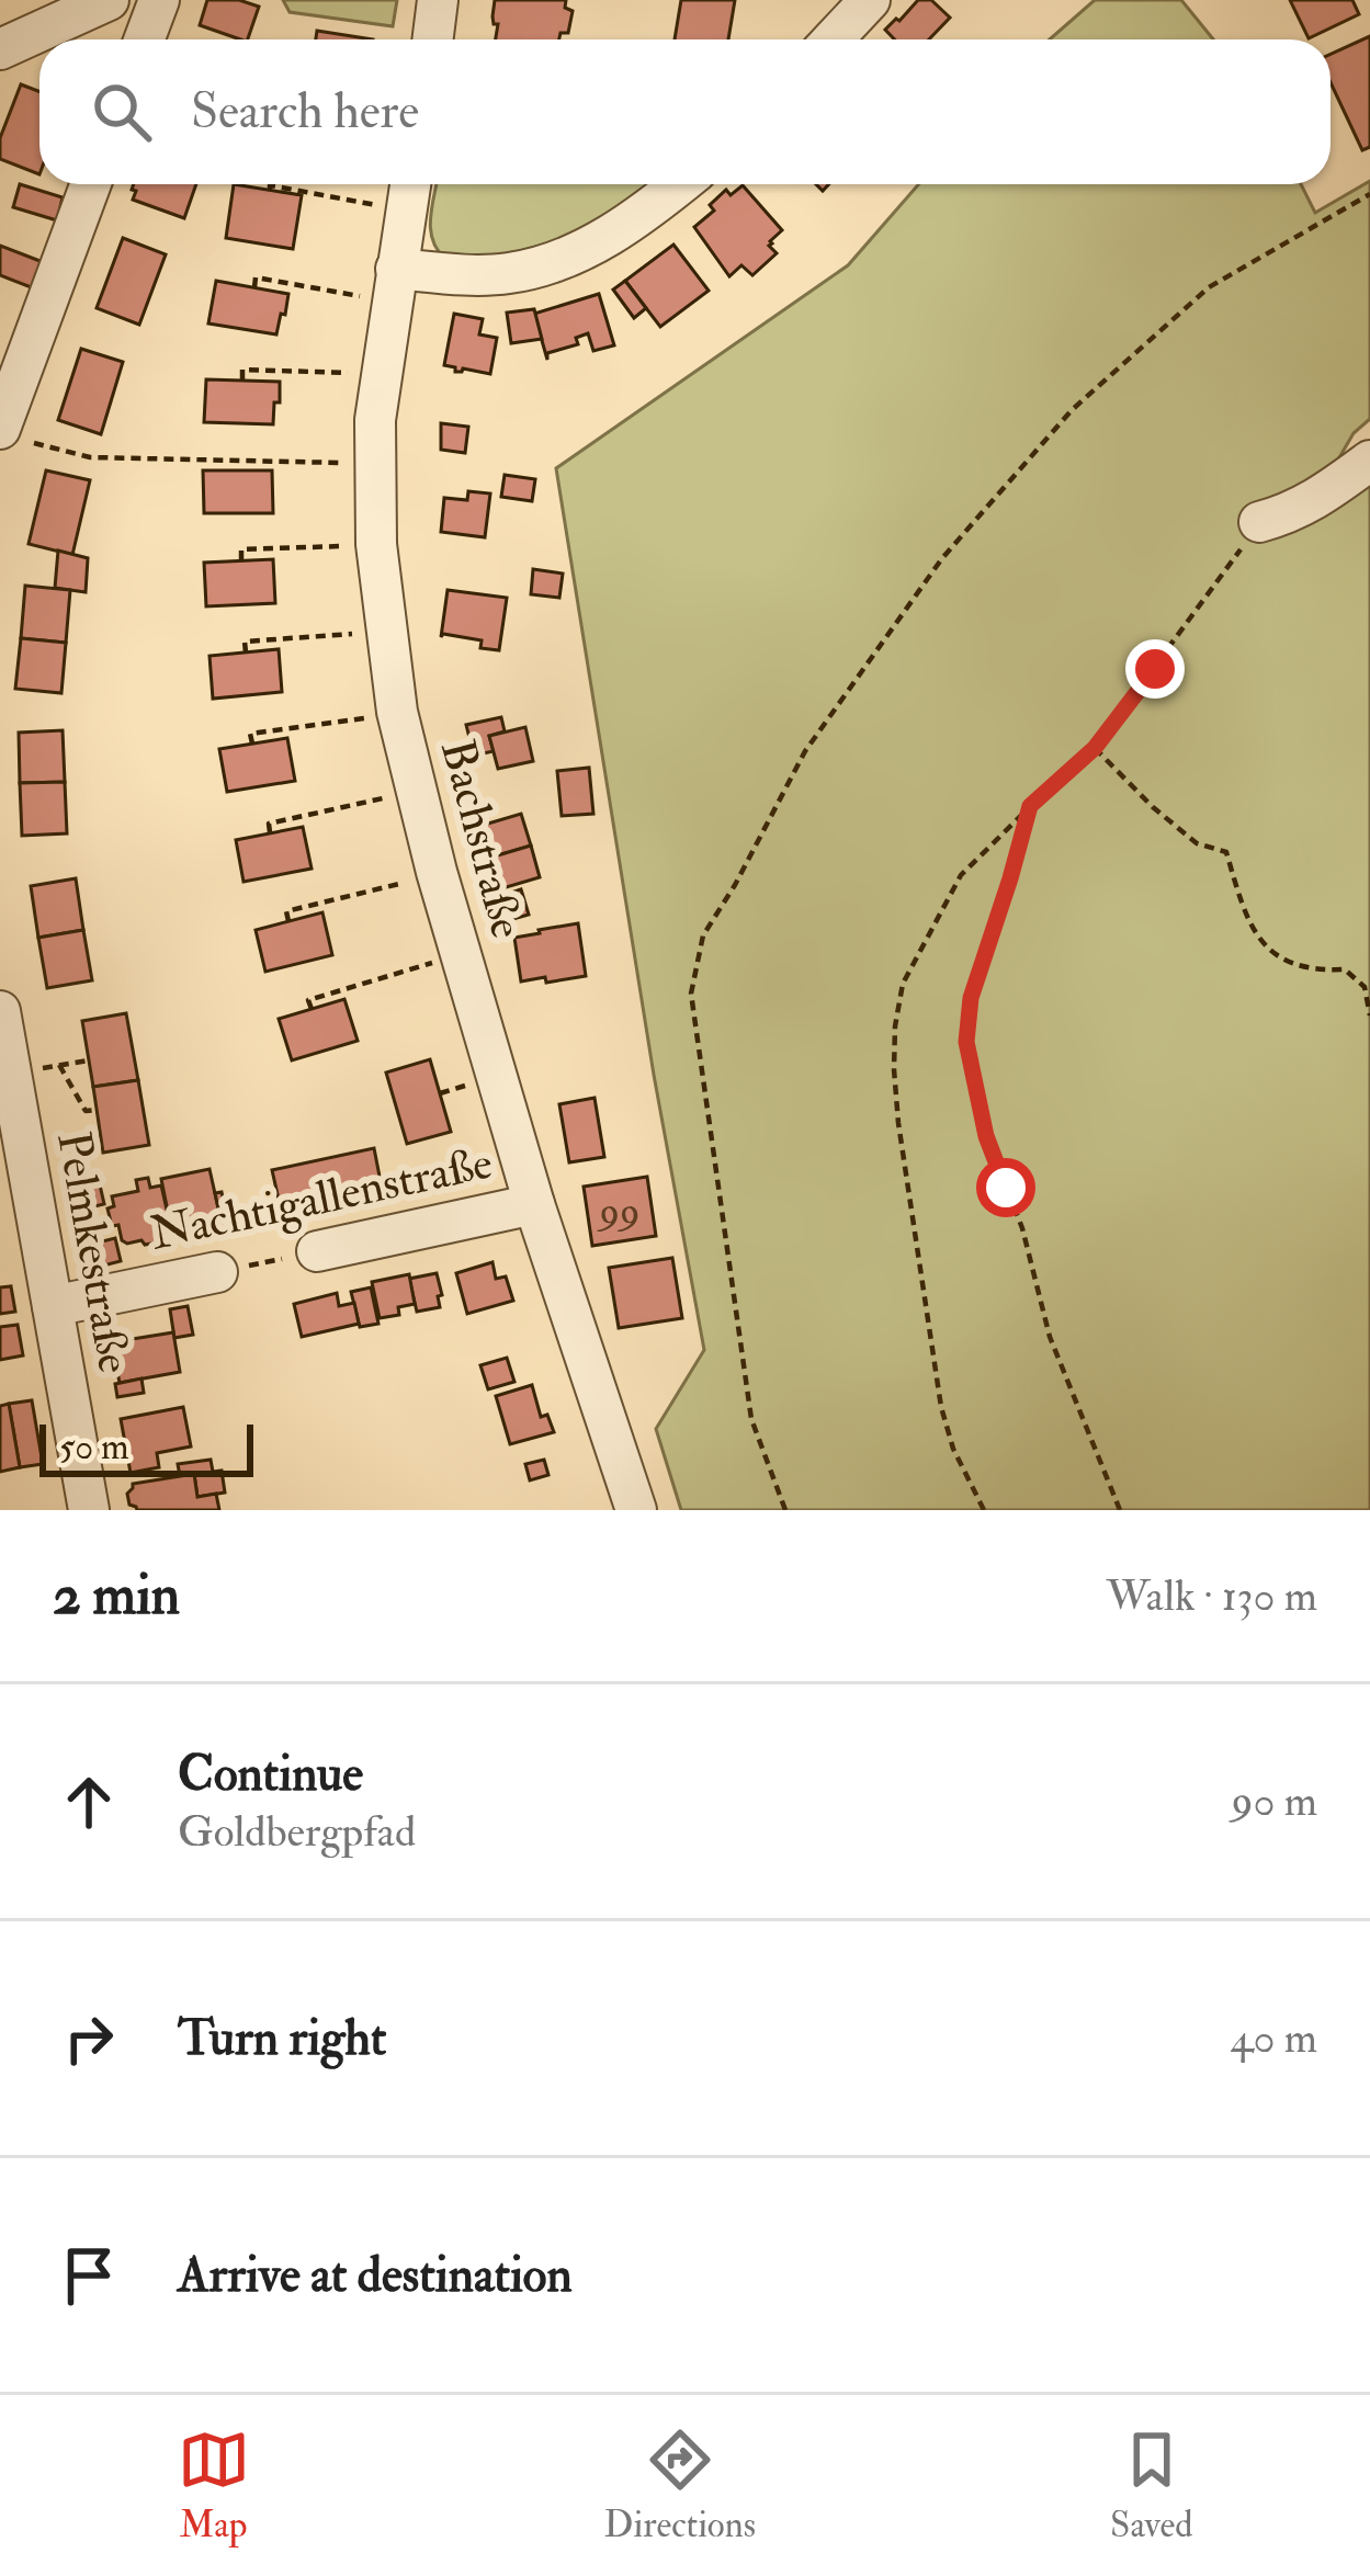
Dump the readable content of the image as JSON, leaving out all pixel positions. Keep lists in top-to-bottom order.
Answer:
{
  "streets": {
    "street": ["Bachstraße", "Nachtigallenstraße", "Pelmkestraße"]
  },
  "crossings": [
    ["Bachstraße", "Nachtigallenstraße"],
    ["Nachtigallenstraße", "Pelmkestraße"]
  ],
  "house_numbers": ["99"],
  "scale_bar": "50 m",
  "page": {
    "search": "Search here",
    "scale": "50 m",
    "heading": ["2 min", "Walk · 130 m"],
    "list": [
      ["Continue", "Goldbergpfad", "90 m"],
      ["Turn right", "40 m"],
      "Arrive at destination"
    ],
    "nav": ["Map", "Directions", "Saved"]
  }
}
